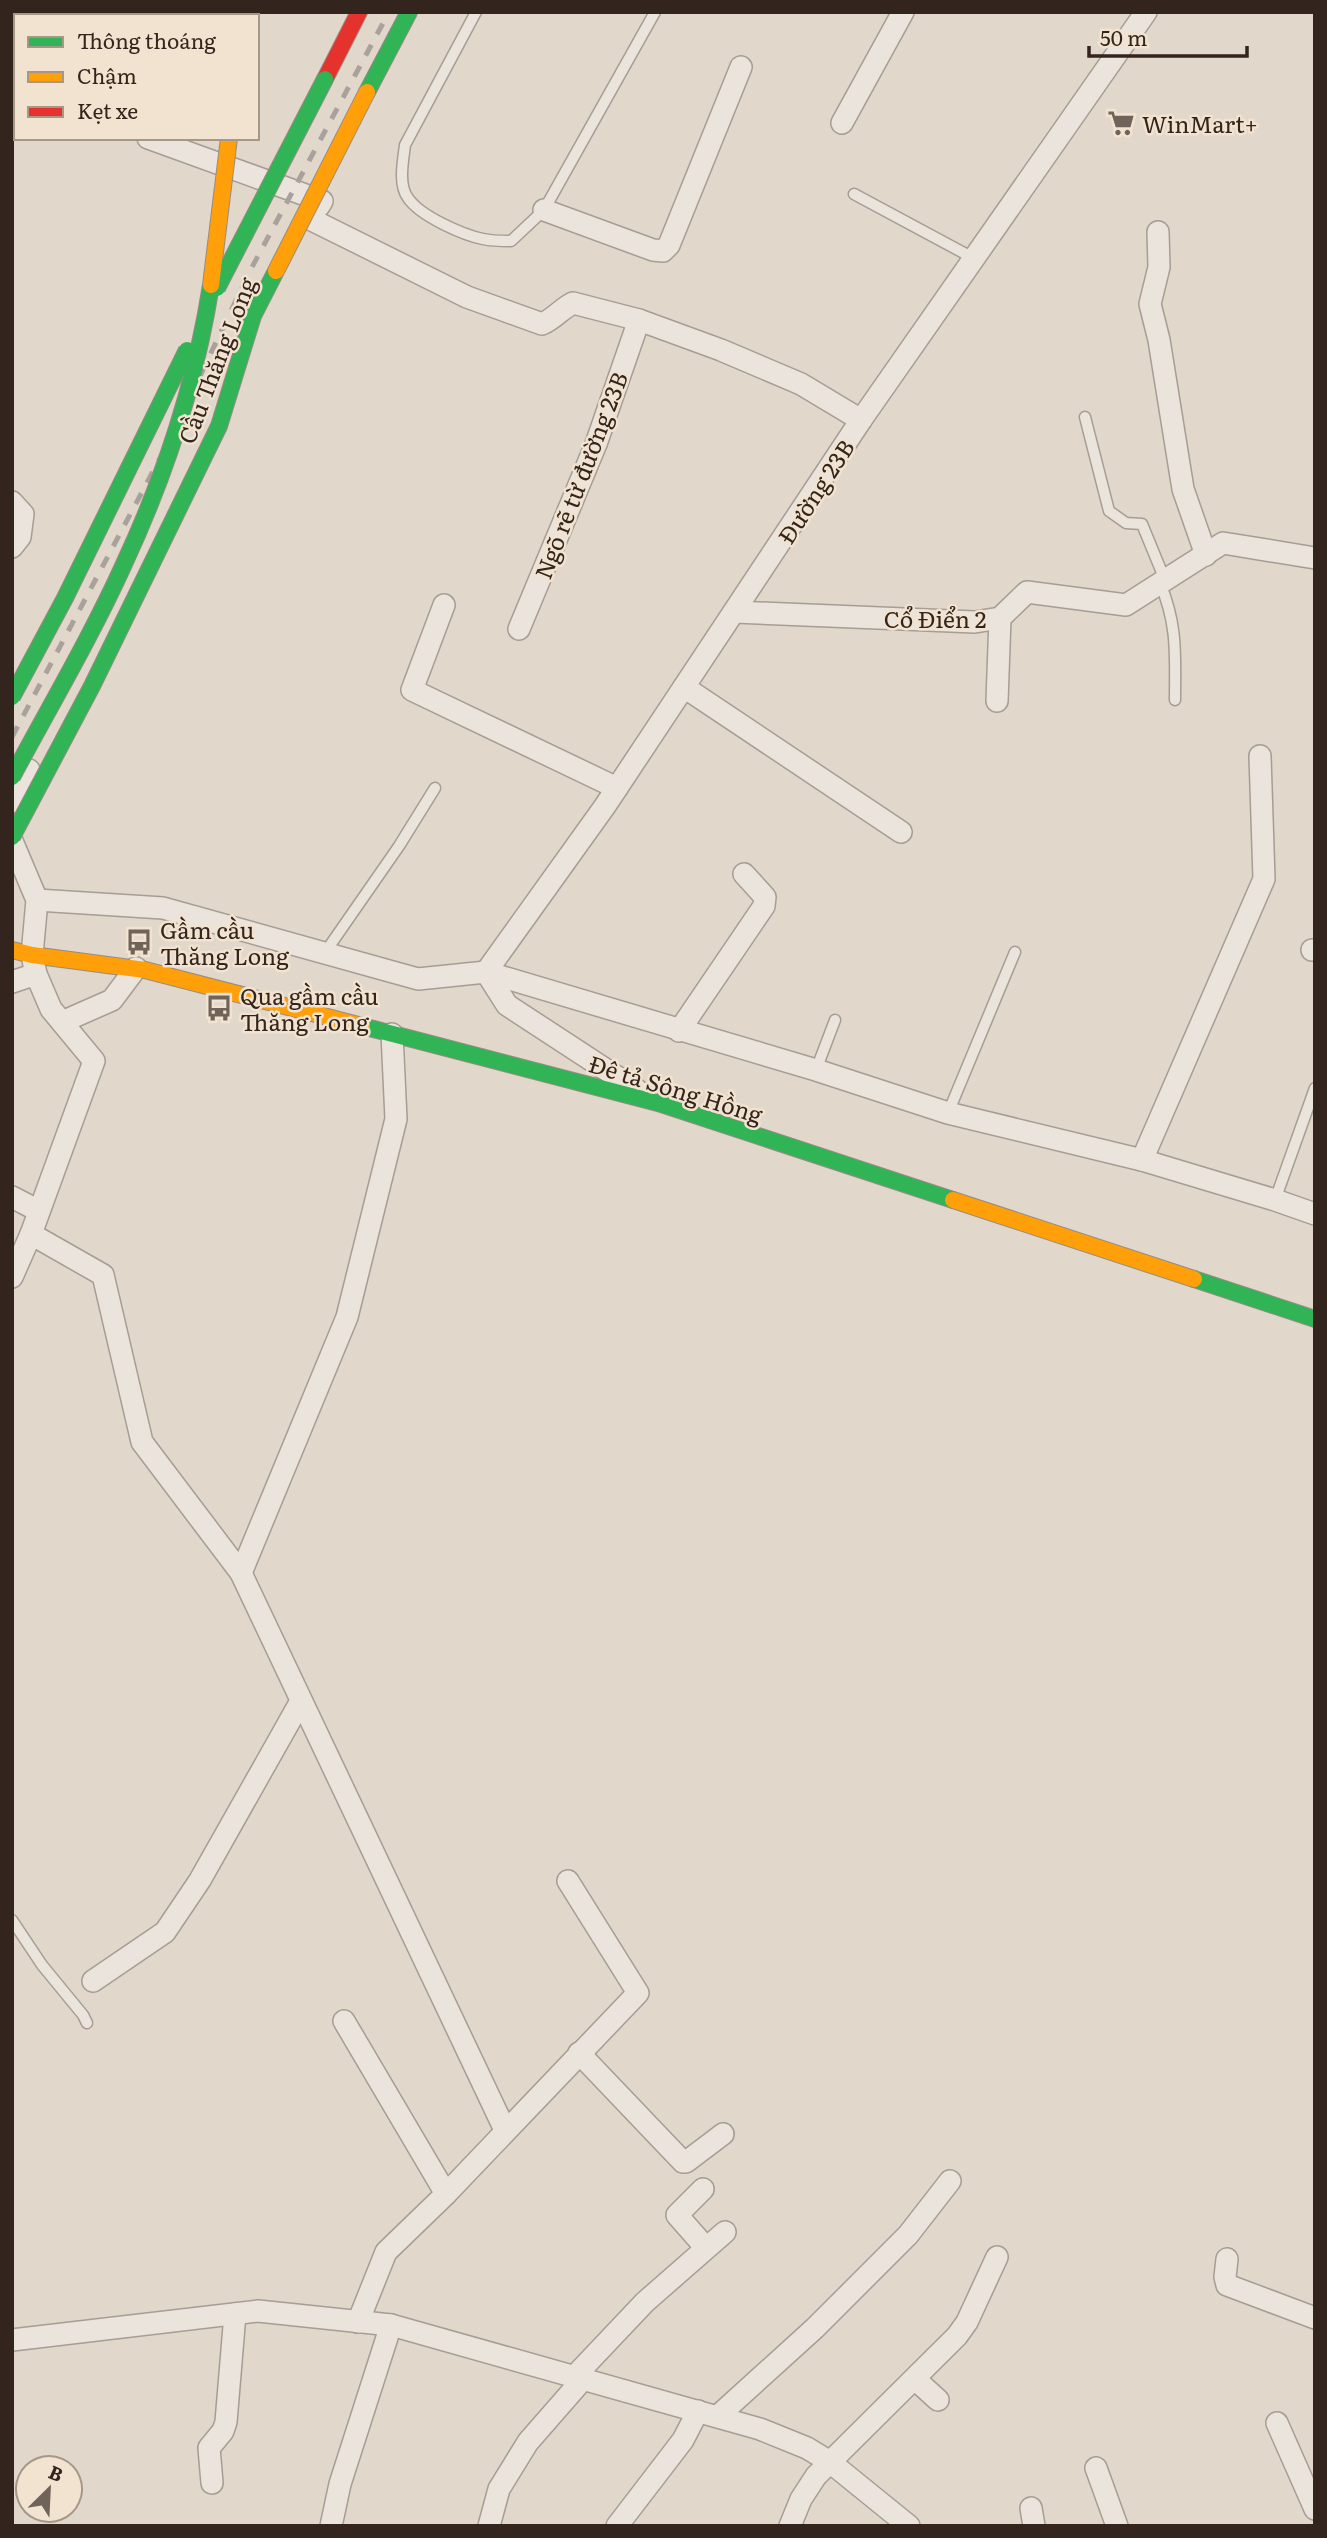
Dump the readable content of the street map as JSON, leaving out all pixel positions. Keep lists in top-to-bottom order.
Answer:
{
  "streets": {
    "main road": ["Cầu Thăng Long", "Đê tả Sông Hồng"],
    "street": ["Ngõ rẽ từ đường 23B", "Đường 23B", "Cổ Điển 2"]
  },
  "crossings": [
    ["Đường 23B", "Cổ Điển 2"]
  ],
  "places": {
    "supermarket": ["WinMart+"],
    "bus stop": ["Gầm cầu Thăng Long", "Qua gầm cầu Thăng Long"]
  },
  "legend": ["Thông thoáng", "Chậm", "Kẹt xe"],
  "scale_bar": "50 m",
  "north": "top right"
}
